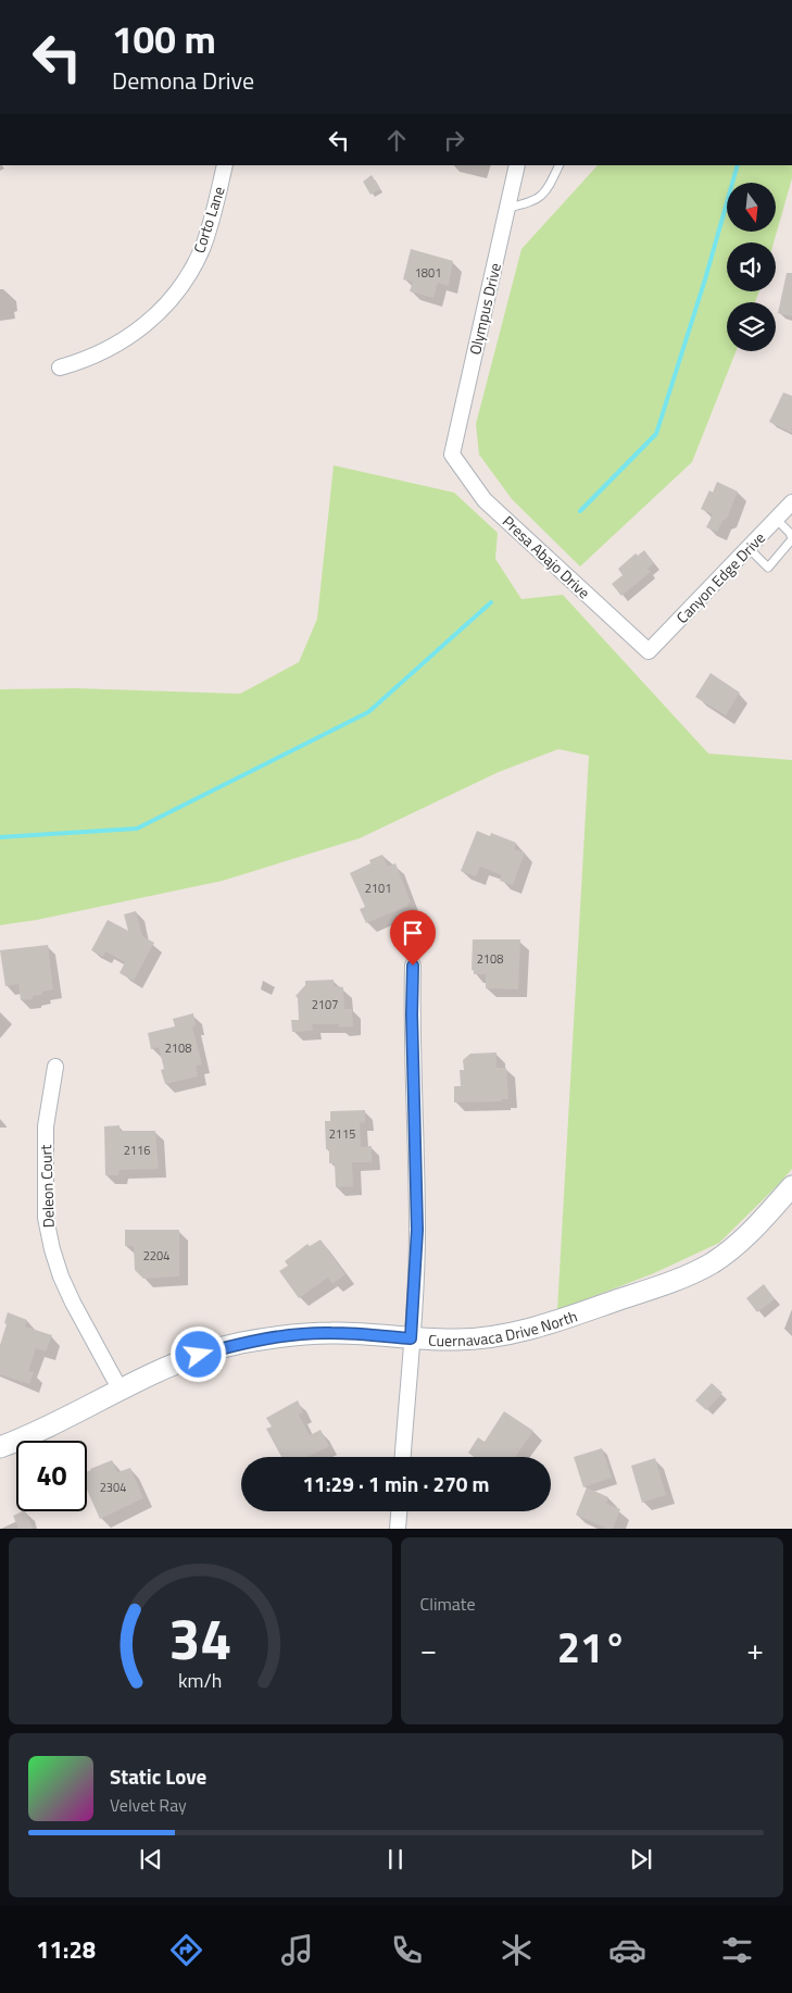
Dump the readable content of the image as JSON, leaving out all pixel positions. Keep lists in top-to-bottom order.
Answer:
{
  "streets": {
    "street": [
      "Corto Lane",
      "Olympus Drive",
      "Presa Abajo Drive",
      "Canyon Edge Drive",
      "Deleon Court",
      "Cuernavaca Drive North"
    ]
  },
  "crossings": [
    ["Olympus Drive", "Presa Abajo Drive"],
    ["Presa Abajo Drive", "Canyon Edge Drive"],
    ["Deleon Court", "Cuernavaca Drive North"]
  ],
  "house_numbers": [
    "1801",
    "2101",
    "2108",
    "2107",
    "2108",
    "2115",
    "2116",
    "2204",
    "2304"
  ],
  "north": "bottom",
  "page": {
    "turn": ["100 m", "Demona Drive"],
    "limit": "40",
    "trip": "11:29 · 1 min · 270 m",
    "tile": "Climate",
    "heat": ["−", "21°", "+"],
    "song": ["Static Love", "Velvet Ray"],
    "tabs": "11:28",
    "gauge": ["34", "km/h"]
  }
}
